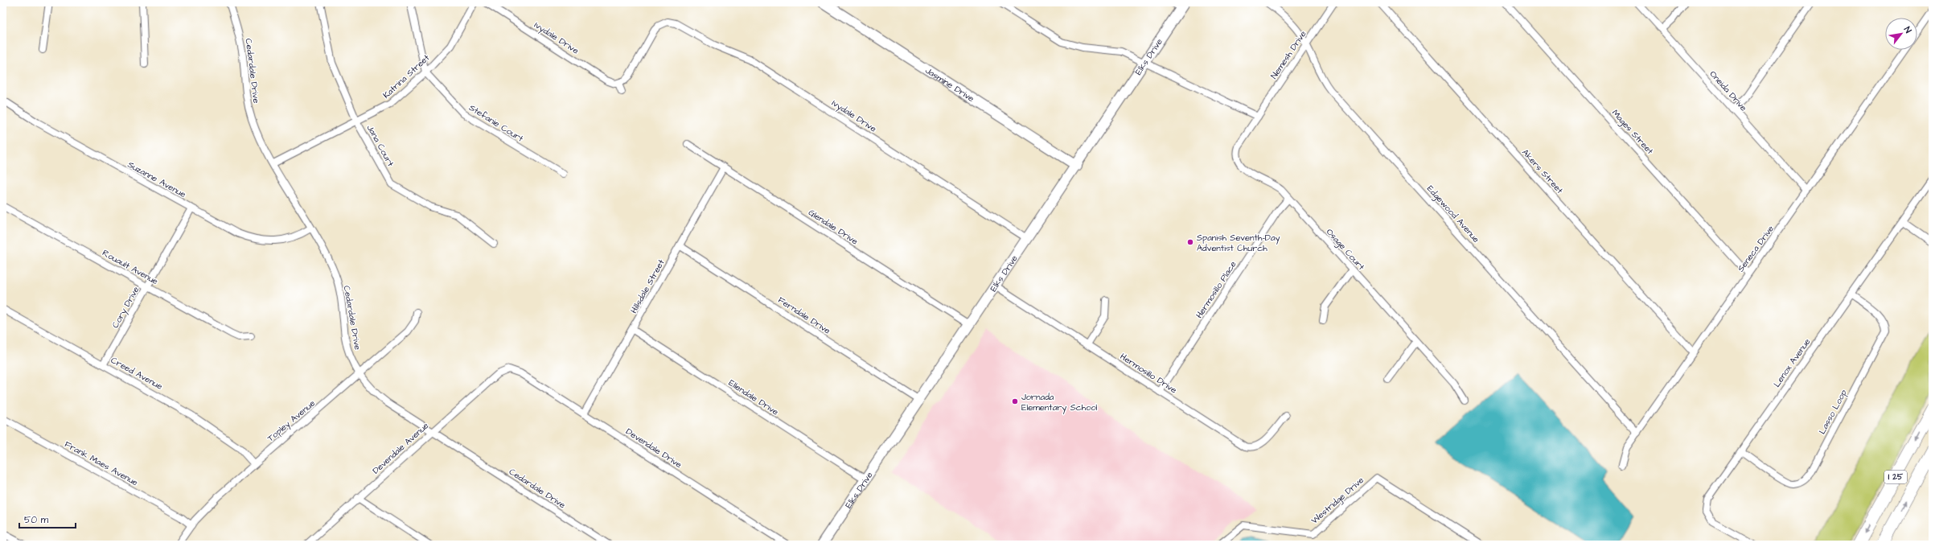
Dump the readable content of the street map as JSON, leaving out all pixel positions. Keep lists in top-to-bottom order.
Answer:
{
  "streets": {
    "highway": ["I 25"],
    "main road": ["Elks Drive", "Jasmine Drive"],
    "street": [
      "Ivydale Drive",
      "Nemesh Drive",
      "Cedardale Drive",
      "Katrina Street",
      "Oneida Drive",
      "Stefanie Court",
      "Mages Street",
      "Jana Court",
      "Akers Street",
      "Suzanne Avenue",
      "Edgewood Avenue",
      "Glendale Drive",
      "Seneca Drive",
      "Osage Court",
      "Rouault Avenue",
      "Hillsdale Street",
      "Hermosillo Place",
      "Cory Drive",
      "Ferndale Drive",
      "Lenox Avenue",
      "Creed Avenue",
      "Hermosillo Drive",
      "Ellendale Drive",
      "Lasso Loop",
      "Topley Avenue",
      "Devendale Avenue",
      "Devendale Drive",
      "Frank Maes Avenue",
      "Westridge Drive"
    ]
  },
  "crossings": [
    ["Ivydale Drive", "Elks Drive"],
    ["Nemesh Drive", "Edgewood Avenue"],
    ["Nemesh Drive", "Osage Court"],
    ["Elks Drive", "Jasmine Drive"],
    ["Elks Drive", "Glendale Drive"],
    ["Elks Drive", "Ferndale Drive"],
    ["Elks Drive", "Hermosillo Drive"],
    ["Elks Drive", "Ellendale Drive"],
    ["Cedardale Drive", "Katrina Street"],
    ["Cedardale Drive", "Suzanne Avenue"],
    ["Cedardale Drive", "Topley Avenue"],
    ["Cedardale Drive", "Devendale Avenue"],
    ["Katrina Street", "Stefanie Court"],
    ["Katrina Street", "Jana Court"],
    ["Oneida Drive", "Seneca Drive"],
    ["Mages Street", "Seneca Drive"],
    ["Akers Street", "Seneca Drive"],
    ["Suzanne Avenue", "Cory Drive"],
    ["Edgewood Avenue", "Seneca Drive"],
    ["Glendale Drive", "Hillsdale Street"],
    ["Osage Court", "Hermosillo Place"],
    ["Rouault Avenue", "Cory Drive"],
    ["Hillsdale Street", "Ferndale Drive"],
    ["Hillsdale Street", "Ellendale Drive"],
    ["Hillsdale Street", "Devendale Drive"],
    ["Hermosillo Place", "Hermosillo Drive"],
    ["Cory Drive", "Creed Avenue"],
    ["Lenox Avenue", "Lasso Loop"],
    ["Creed Avenue", "Topley Avenue"],
    ["Topley Avenue", "Frank Maes Avenue"],
    ["Devendale Avenue", "Devendale Drive"]
  ],
  "places": ["Spanish Seventh-Day Adventist Church", "Jornada Elementary School"],
  "scale_bar": "50 m",
  "north": "top right"
}
